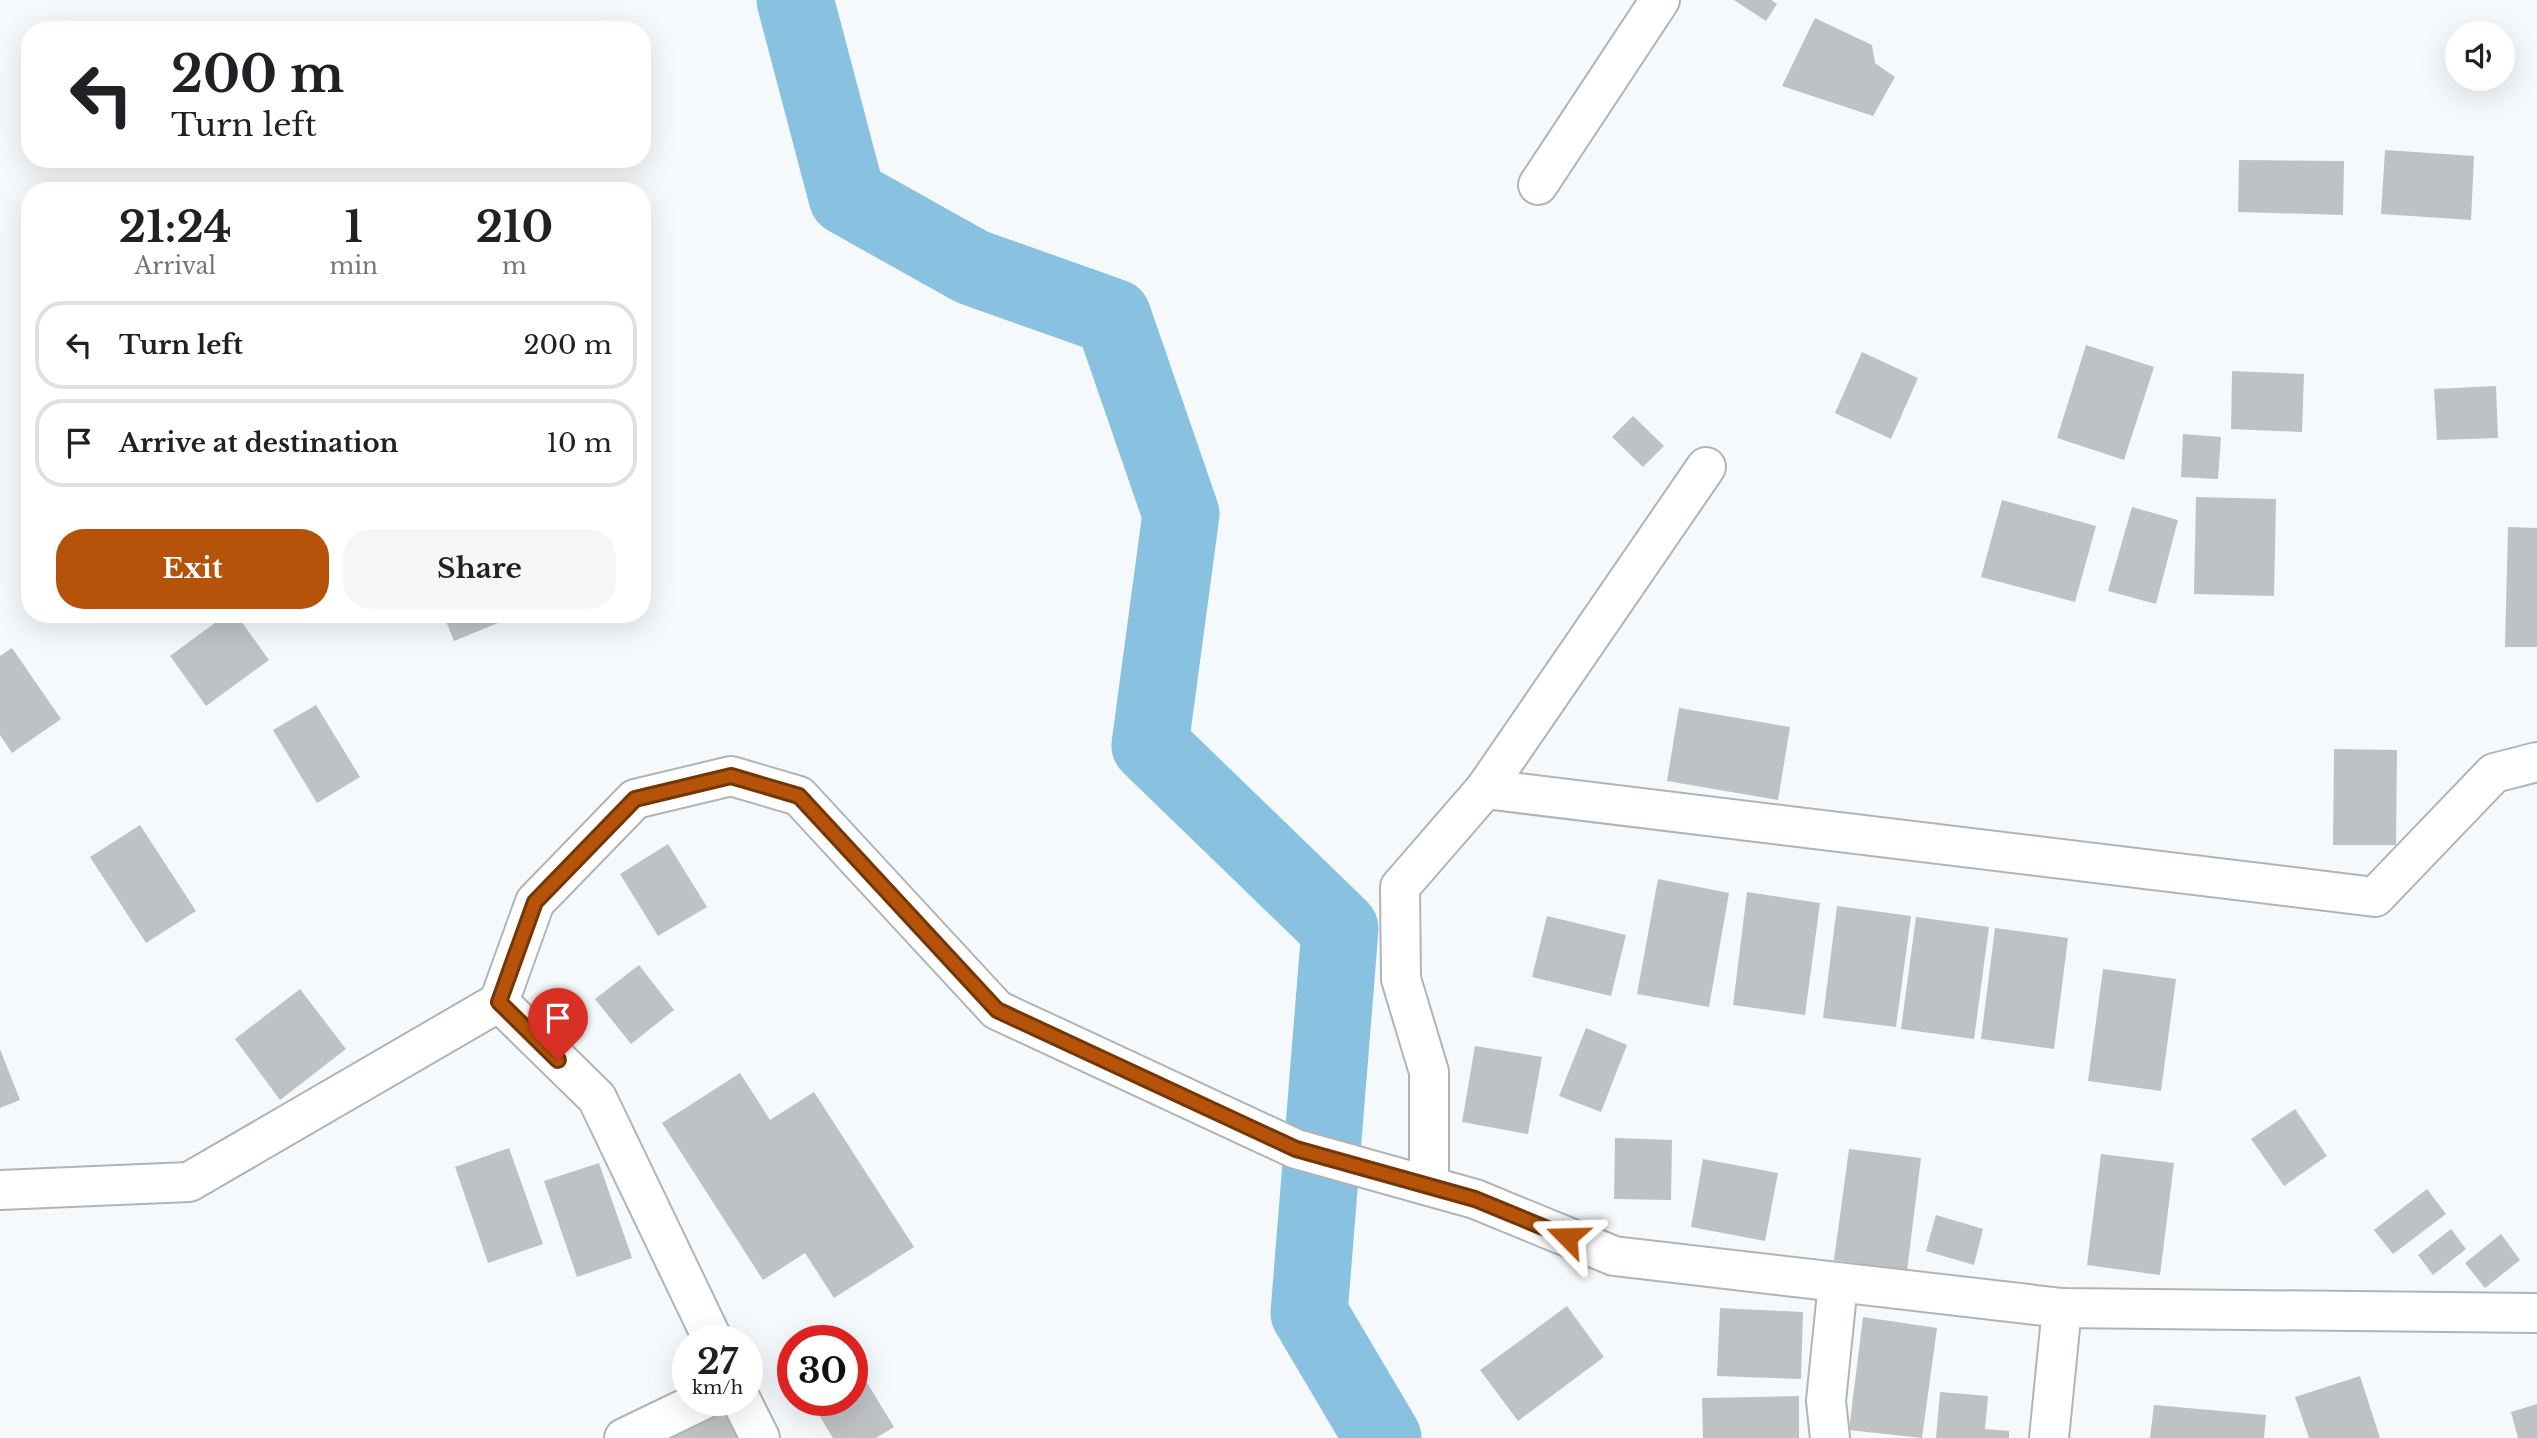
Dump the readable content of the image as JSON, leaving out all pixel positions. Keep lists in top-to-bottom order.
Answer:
{
  "page": {
    "turn": ["200 m", "Turn left"],
    "eta": [
      "21:24",
      "Arrival",
      "1",
      "min",
      "210",
      "m"
    ],
    "list": [
      {
        "name": "Turn left",
        "value": "200 m"
      },
      {
        "name": "Arrive at destination",
        "value": "10 m"
      }
    ],
    "buttons": ["Exit", "Share"],
    "speed": "27 km/h",
    "limit": "30"
  }
}
